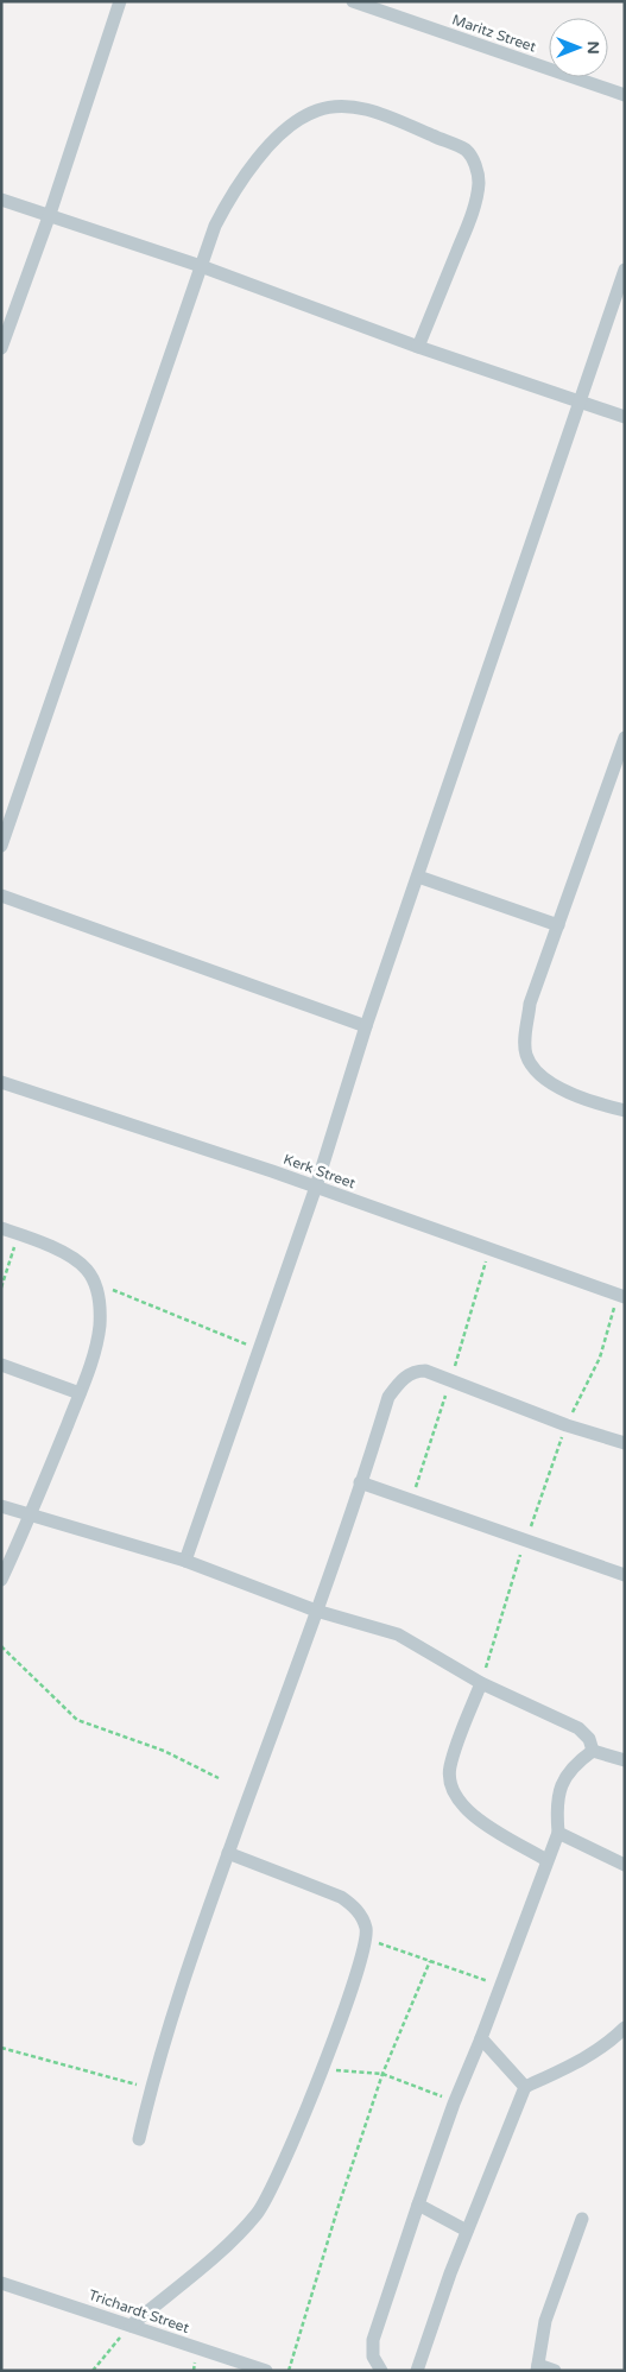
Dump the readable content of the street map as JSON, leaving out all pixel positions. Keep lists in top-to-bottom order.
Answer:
{
  "streets": {
    "street": ["Maritz Street", "Kerk Street", "Trichardt Street"]
  },
  "north": "right"
}
